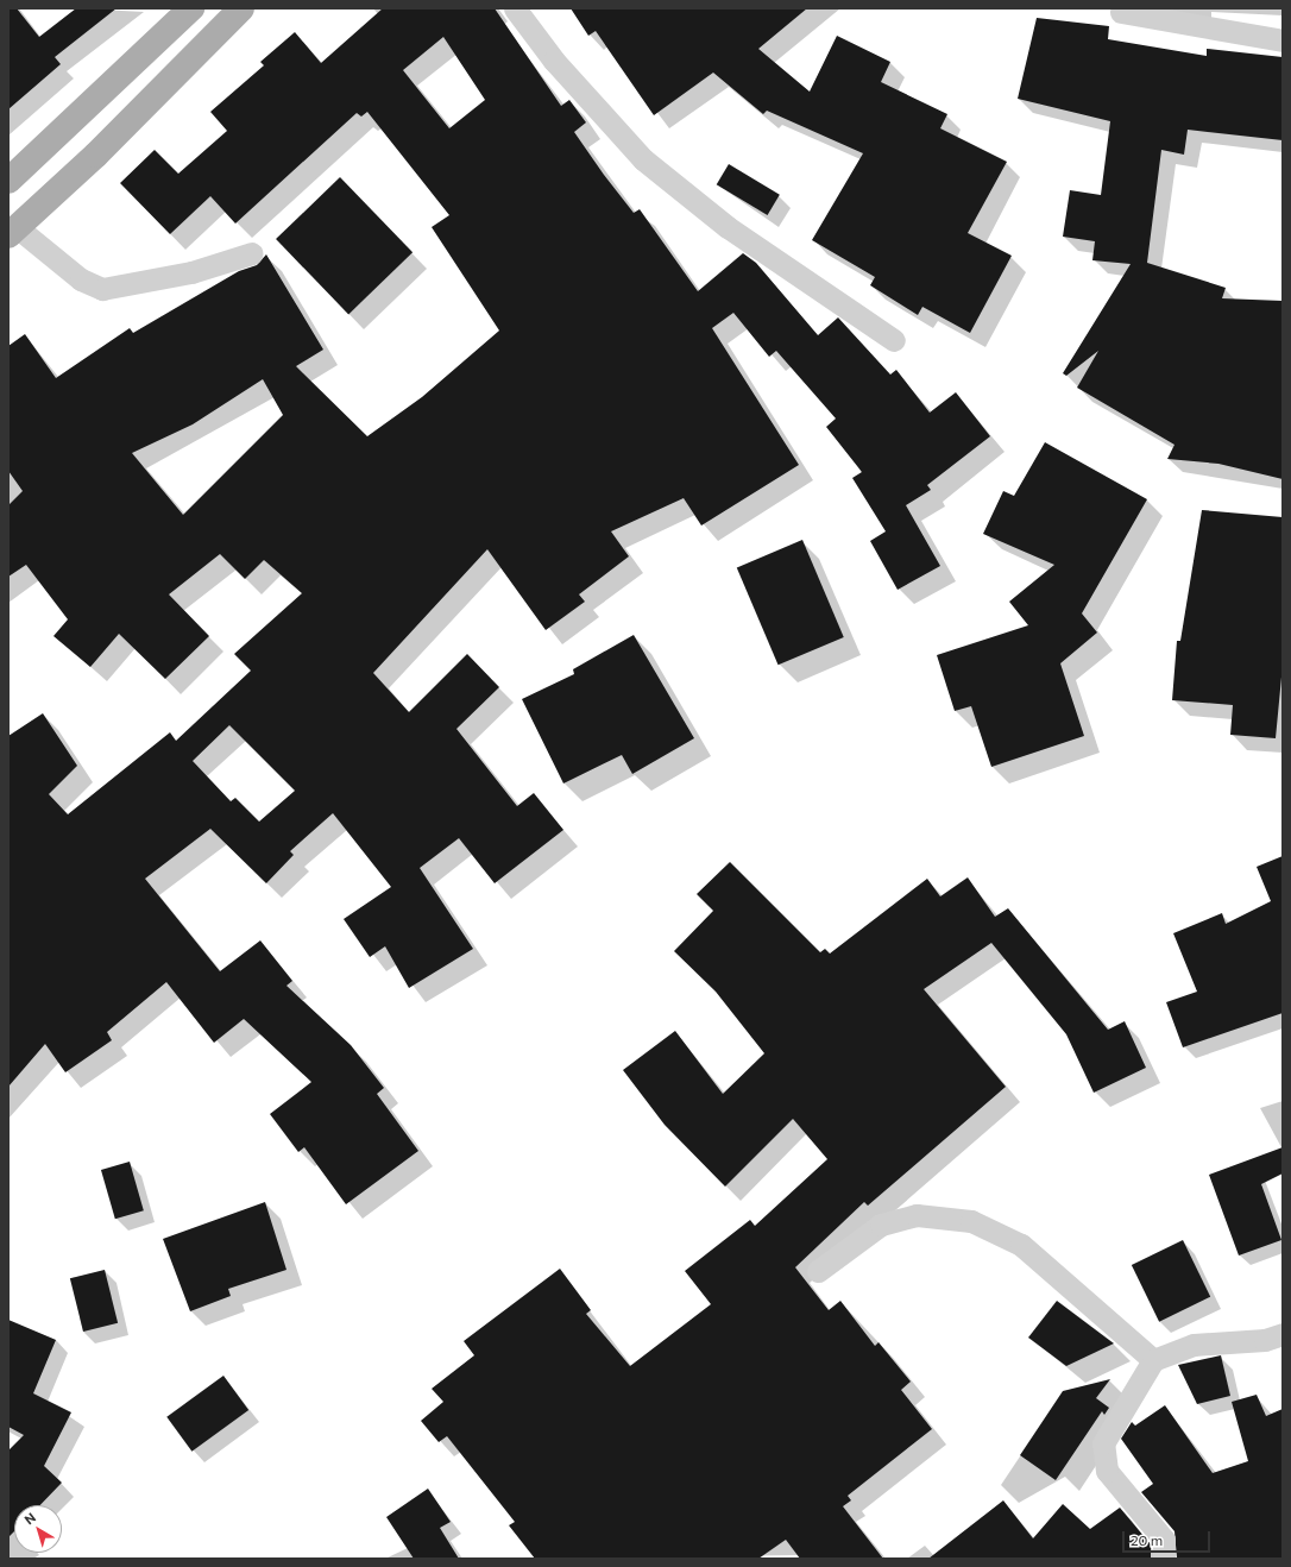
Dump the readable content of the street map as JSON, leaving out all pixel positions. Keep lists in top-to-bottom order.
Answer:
{
  "scale_bar": "20 m",
  "north": "top left"
}
